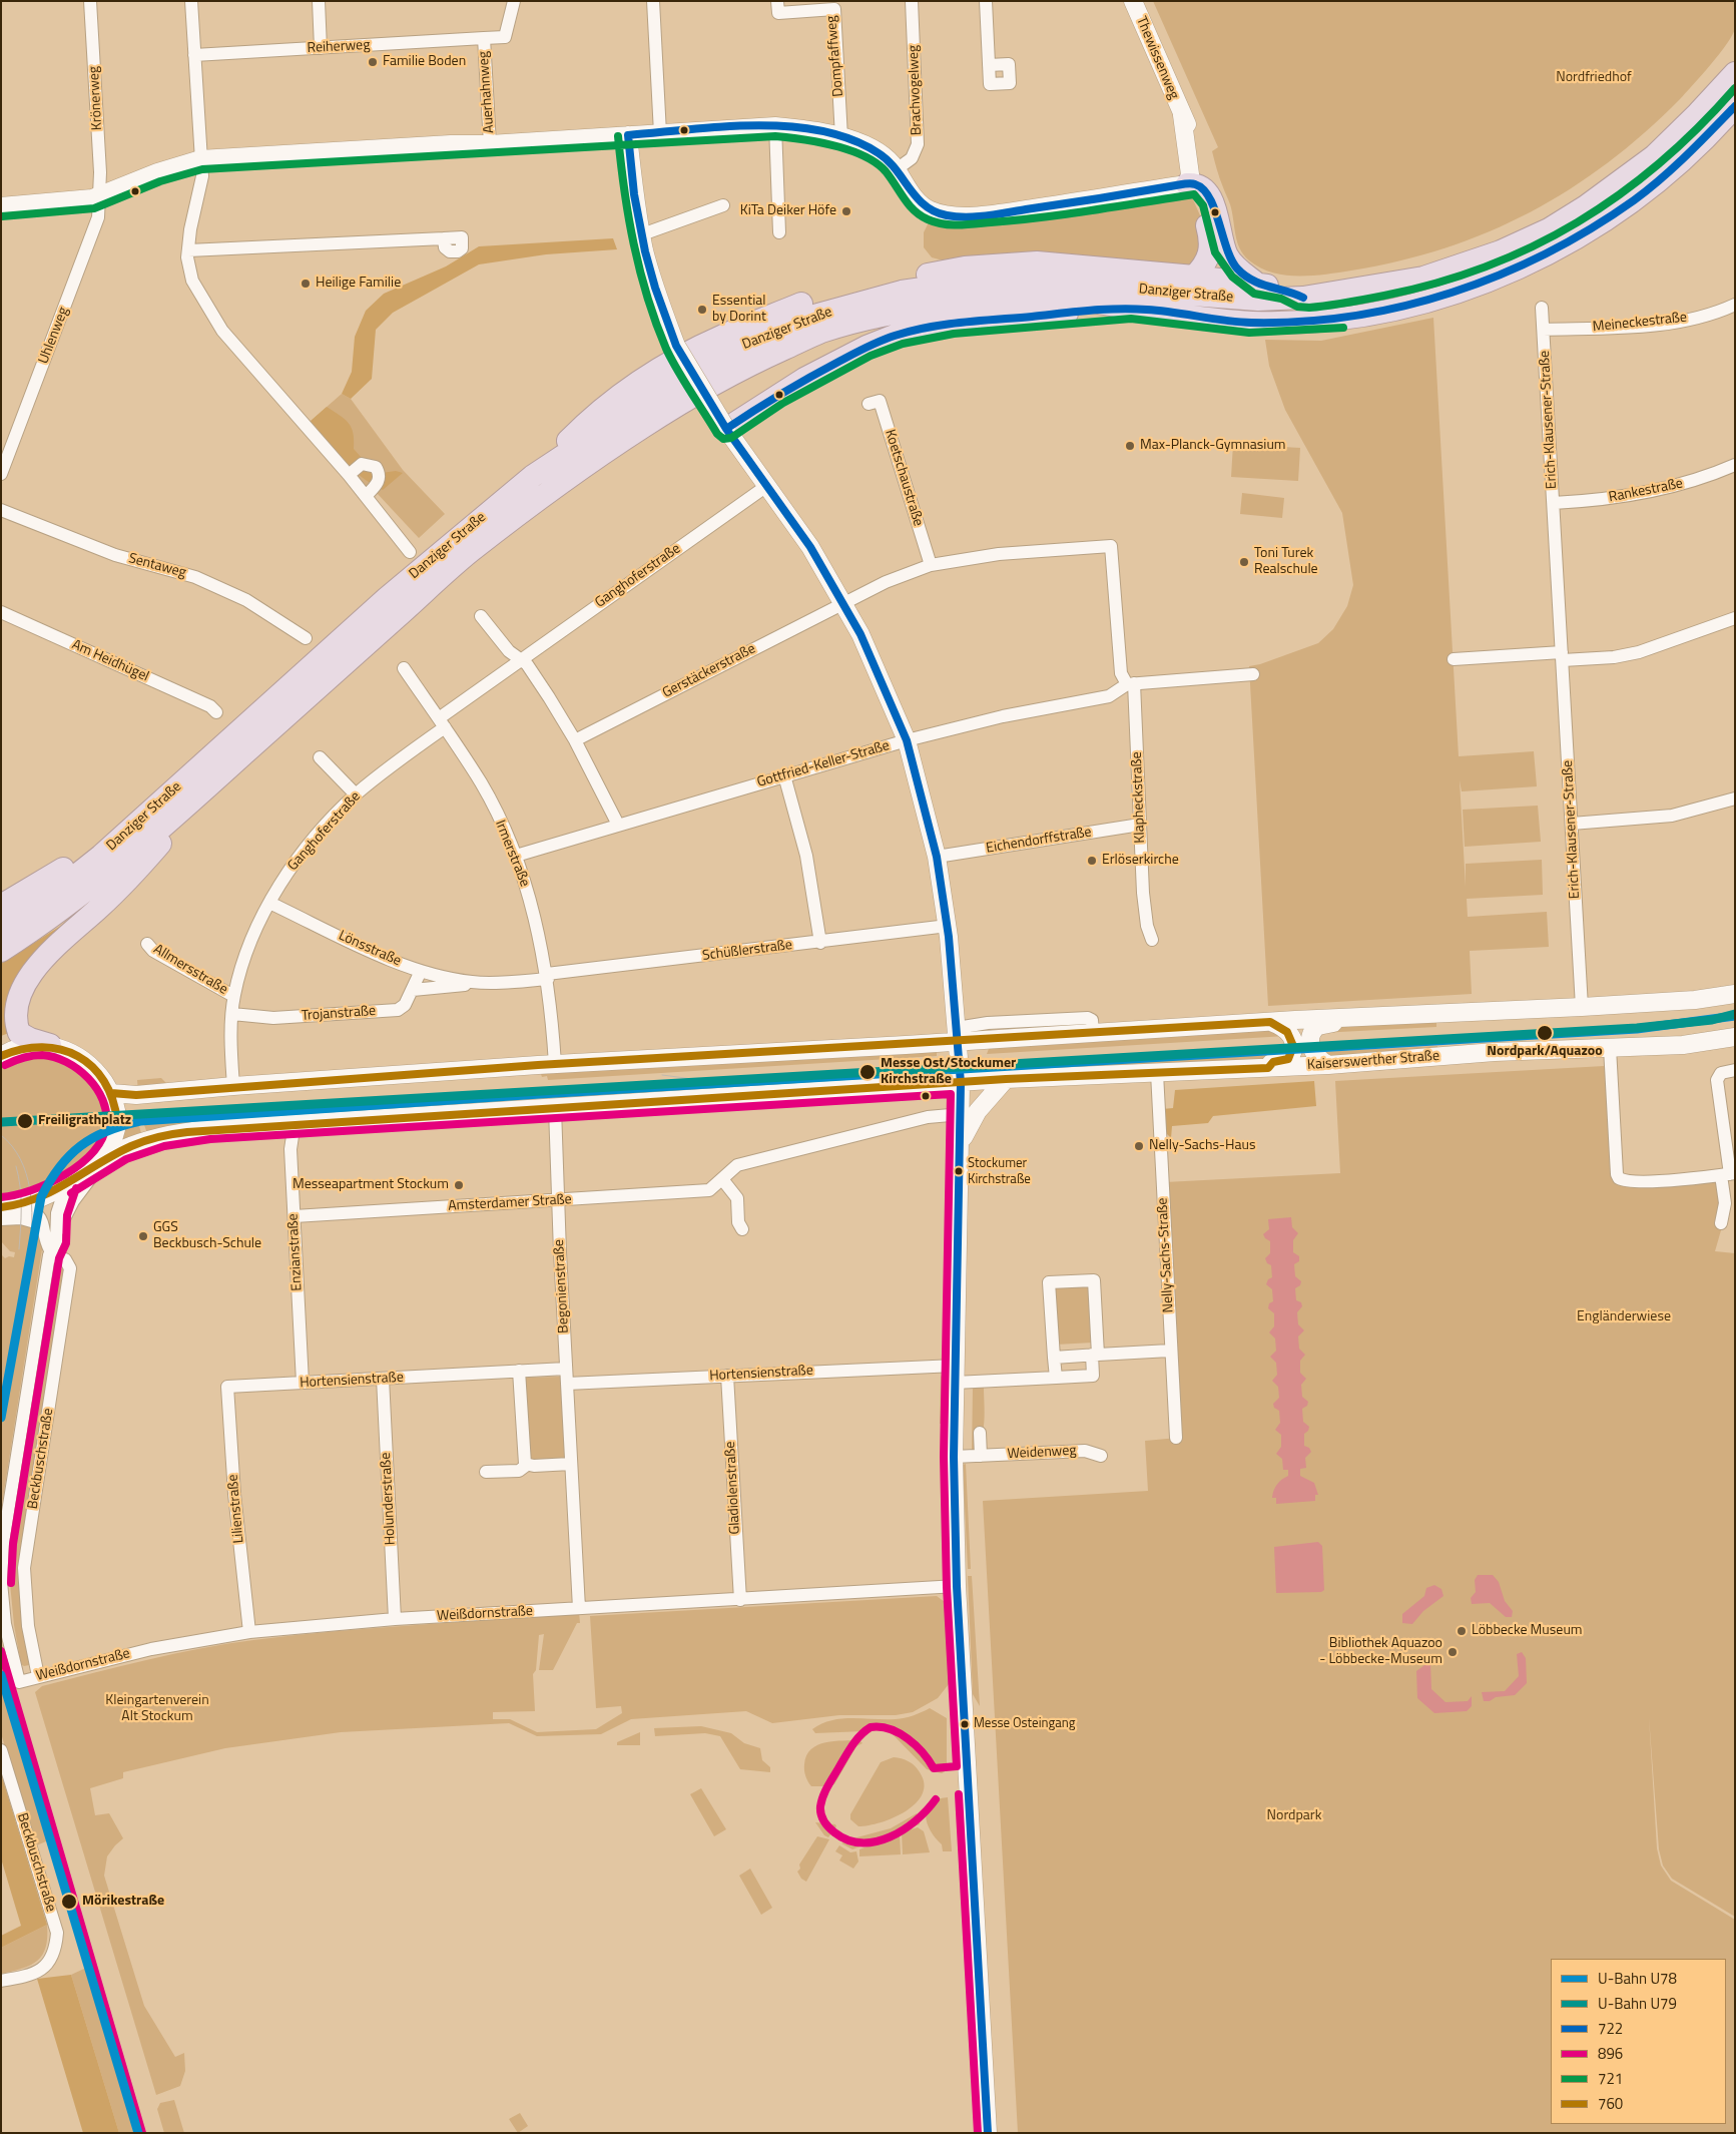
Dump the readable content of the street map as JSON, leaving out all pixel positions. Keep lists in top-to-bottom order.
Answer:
{
  "streets": {
    "highway": ["Danziger Straße"],
    "street": [
      "Reiherweg",
      "Dompfaffweg",
      "Thewissenweg",
      "Brachvogelweg",
      "Auerhahnweg",
      "Krönerweg",
      "Meineckestraße",
      "Uhlenweg",
      "Erich-Klausener-Straße",
      "Koetschaustraße",
      "Rankestraße",
      "Sentaweg",
      "Ganghoferstraße",
      "Am Heidhügel",
      "Gerstäckerstraße",
      "Gottfried-Keller-Straße",
      "Klapheckstraße",
      "Eichendorffstraße",
      "Irmerstraße",
      "Lönsstraße",
      "Schüßlerstraße",
      "Allmersstraße",
      "Trojanstraße",
      "Kaiserswerther Straße",
      "Amsterdamer Straße",
      "Enzianstraße",
      "Nelly-Sachs-Straße",
      "Begonienstraße",
      "Hortensienstraße",
      "Weidenweg",
      "Beckbuschstraße",
      "Gladiolenstraße",
      "Holunderstraße",
      "Lilienstraße",
      "Weißdornstraße"
    ]
  },
  "crossings": [
    ["Reiherweg", "Auerhahnweg"],
    ["Krönerweg", "Uhlenweg"],
    ["Meineckestraße", "Erich-Klausener-Straße"],
    ["Erich-Klausener-Straße", "Rankestraße"],
    ["Koetschaustraße", "Klapheckstraße"],
    ["Ganghoferstraße", "Irmerstraße"],
    ["Ganghoferstraße", "Lönsstraße"],
    ["Ganghoferstraße", "Allmersstraße"],
    ["Ganghoferstraße", "Trojanstraße"],
    ["Gottfried-Keller-Straße", "Klapheckstraße"],
    ["Gottfried-Keller-Straße", "Irmerstraße"],
    ["Klapheckstraße", "Eichendorffstraße"],
    ["Irmerstraße", "Lönsstraße"],
    ["Irmerstraße", "Schüßlerstraße"],
    ["Lönsstraße", "Schüßlerstraße"],
    ["Lönsstraße", "Trojanstraße"],
    ["Kaiserswerther Straße", "Enzianstraße"],
    ["Kaiserswerther Straße", "Nelly-Sachs-Straße"],
    ["Kaiserswerther Straße", "Begonienstraße"],
    ["Kaiserswerther Straße", "Beckbuschstraße"],
    ["Amsterdamer Straße", "Enzianstraße"],
    ["Amsterdamer Straße", "Begonienstraße"],
    ["Enzianstraße", "Hortensienstraße"],
    ["Begonienstraße", "Hortensienstraße"],
    ["Begonienstraße", "Weißdornstraße"],
    ["Hortensienstraße", "Gladiolenstraße"],
    ["Hortensienstraße", "Holunderstraße"],
    ["Hortensienstraße", "Lilienstraße"],
    ["Beckbuschstraße", "Weißdornstraße"],
    ["Gladiolenstraße", "Weißdornstraße"],
    ["Holunderstraße", "Weißdornstraße"],
    ["Lilienstraße", "Weißdornstraße"]
  ],
  "parks": [
    "Nordfriedhof",
    "Engländerwiese",
    "Kleingartenverein Alt Stockum",
    "Nordpark"
  ],
  "places": [
    "Familie Boden",
    "KiTa Deiker Höfe",
    "Heilige Familie",
    "Essential by Dorint",
    "Max-Planck-Gymnasium",
    "Toni Turek Realschule",
    "Erlöserkirche",
    "Nordpark/Aquazoo",
    "Messe Ost/Stockumer Kirchstraße",
    "Freiligrathplatz",
    "Nelly-Sachs-Haus",
    "Stockumer Kirchstraße",
    "Messeapartment Stockum",
    "GGS Beckbusch-Schule",
    "Löbbecke Museum",
    "Bibliothek Aquazoo - Löbbecke-Museum",
    "Messe Osteingang",
    "Mörikestraße"
  ],
  "lines": [
    "transit line 721",
    "transit line 722",
    "metro line U79",
    "metro line U78",
    "transit line 760",
    "transit line 896"
  ],
  "legend": [
    "U-Bahn U78",
    "U-Bahn U79",
    "722",
    "896",
    "721",
    "760"
  ]
}
